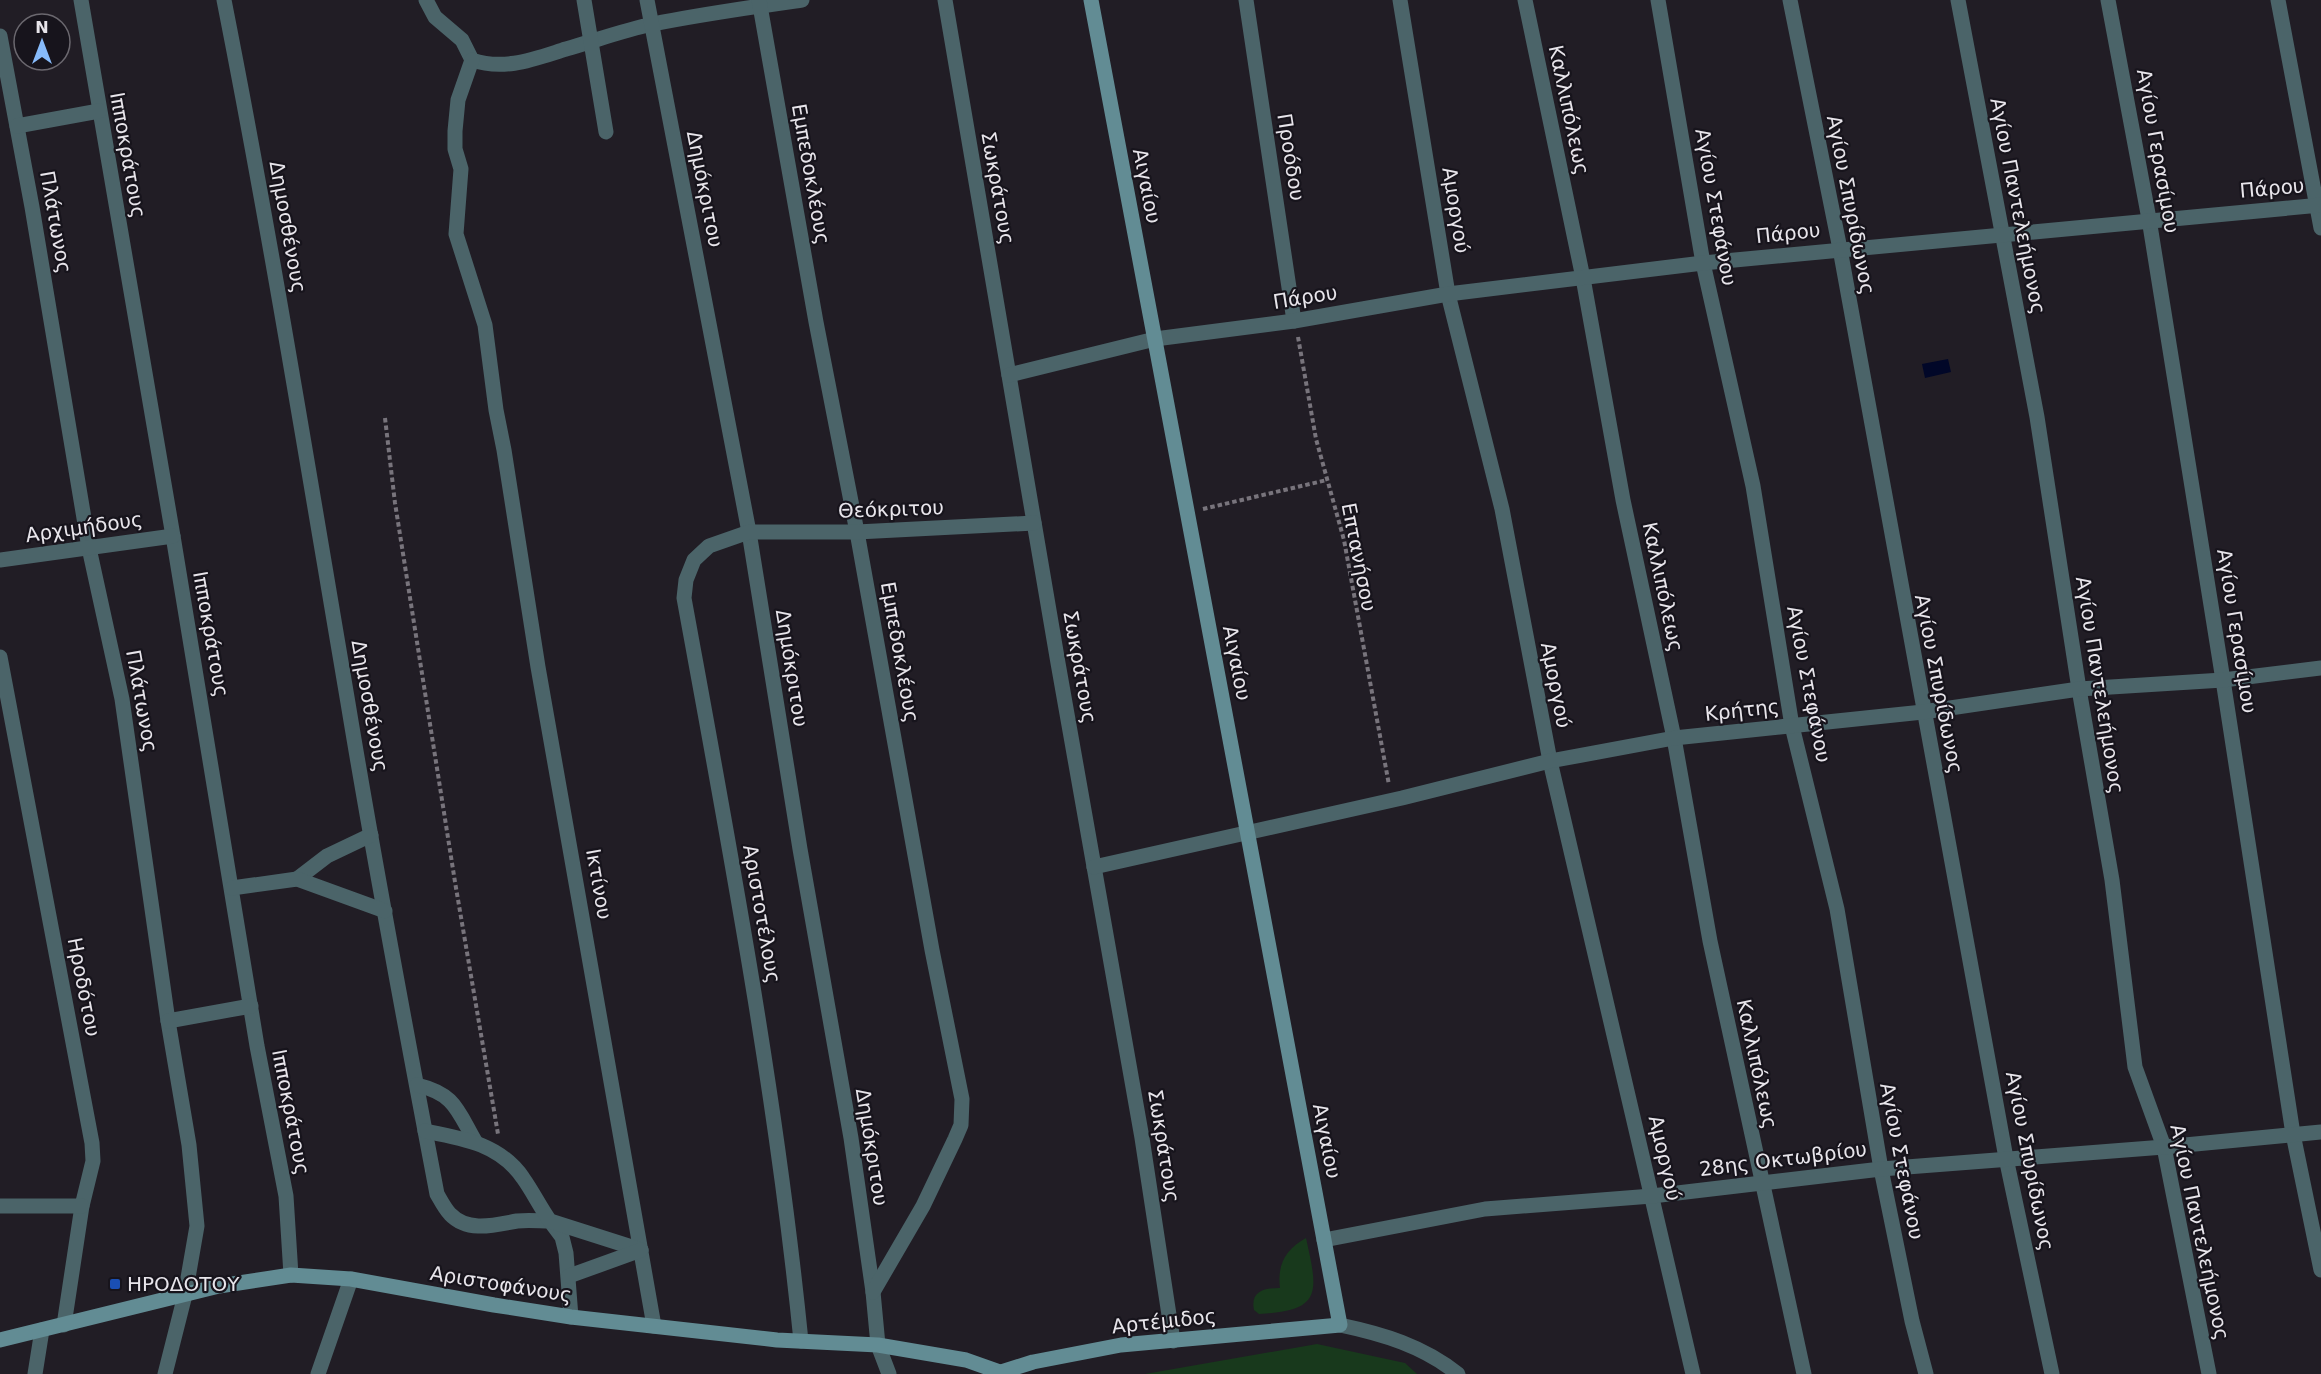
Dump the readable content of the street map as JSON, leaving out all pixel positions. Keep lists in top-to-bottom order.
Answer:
{
  "streets": {
    "main road": ["Αιγαίου", "Αριστοφάνους", "Αρτέμιδος"],
    "street": [
      "Καλλιπόλεως",
      "Αγίου Γερασίμου",
      "Ιπποκράτους",
      "Προόδου",
      "Εμπεδοκλέους",
      "Σωκράτους",
      "Πάρου",
      "Δημόκριτου",
      "Αγίου Σπυρίδωνος",
      "Αγίου Παντελεήμονος",
      "Αγίου Στεφάνου",
      "Αμοργού",
      "Πλάτωνος",
      "Δημοσθένους",
      "Θεόκριτου",
      "Αρχιμήδους",
      "Κρήτης",
      "Ικτίνου",
      "Αριστοτέλους",
      "Ηροδότου",
      "28ης Οκτωβρίου"
    ],
    "path": ["Επτανήσου"]
  },
  "crossings": [
    ["Καλλιπόλεως", "Πάρου"],
    ["Καλλιπόλεως", "Κρήτης"],
    ["Καλλιπόλεως", "28ης Οκτωβρίου"],
    ["Αγίου Γερασίμου", "Πάρου"],
    ["Αγίου Γερασίμου", "Κρήτης"],
    ["Αγίου Γερασίμου", "28ης Οκτωβρίου"],
    ["Ιπποκράτους", "Αρχιμήδους"],
    ["Ιπποκράτους", "Αριστοφάνους"],
    ["Προόδου", "Πάρου"],
    ["Προόδου", "Επτανήσου"],
    ["Εμπεδοκλέους", "Δημόκριτου"],
    ["Εμπεδοκλέους", "Θεόκριτου"],
    ["Αιγαίου", "Πάρου"],
    ["Αιγαίου", "Κρήτης"],
    ["Αιγαίου", "28ης Οκτωβρίου"],
    ["Αιγαίου", "Αρτέμιδος"],
    ["Σωκράτους", "Πάρου"],
    ["Σωκράτους", "Θεόκριτου"],
    ["Σωκράτους", "Κρήτης"],
    ["Σωκράτους", "Αρτέμιδος"],
    ["Πάρου", "Αγίου Σπυρίδωνος"],
    ["Πάρου", "Αγίου Παντελεήμονος"],
    ["Πάρου", "Αγίου Στεφάνου"],
    ["Πάρου", "Αμοργού"],
    ["Πάρου", "Επτανήσου"],
    ["Δημόκριτου", "Θεόκριτου"],
    ["Δημόκριτου", "Αριστοτέλους"],
    ["Δημόκριτου", "Αριστοφάνους"],
    ["Αγίου Σπυρίδωνος", "Κρήτης"],
    ["Αγίου Σπυρίδωνος", "28ης Οκτωβρίου"],
    ["Αγίου Παντελεήμονος", "Κρήτης"],
    ["Αγίου Παντελεήμονος", "28ης Οκτωβρίου"],
    ["Αγίου Στεφάνου", "Κρήτης"],
    ["Αγίου Στεφάνου", "28ης Οκτωβρίου"],
    ["Αμοργού", "Κρήτης"],
    ["Αμοργού", "28ης Οκτωβρίου"],
    ["Πλάτωνος", "Αρχιμήδους"],
    ["Πλάτωνος", "Αριστοφάνους"],
    ["Δημοσθένους", "Ικτίνου"],
    ["Θεόκριτου", "Αριστοτέλους"],
    ["Επτανήσου", "Κρήτης"],
    ["Ικτίνου", "Αριστοφάνους"],
    ["Αριστοτέλους", "Αριστοφάνους"],
    ["Ηροδότου", "Αριστοφάνους"],
    ["Αριστοφάνους", "Αρτέμιδος"]
  ],
  "places": {
    "transit": ["ΗΡΟΔΟΤΟΥ"]
  },
  "north": "top"
}
